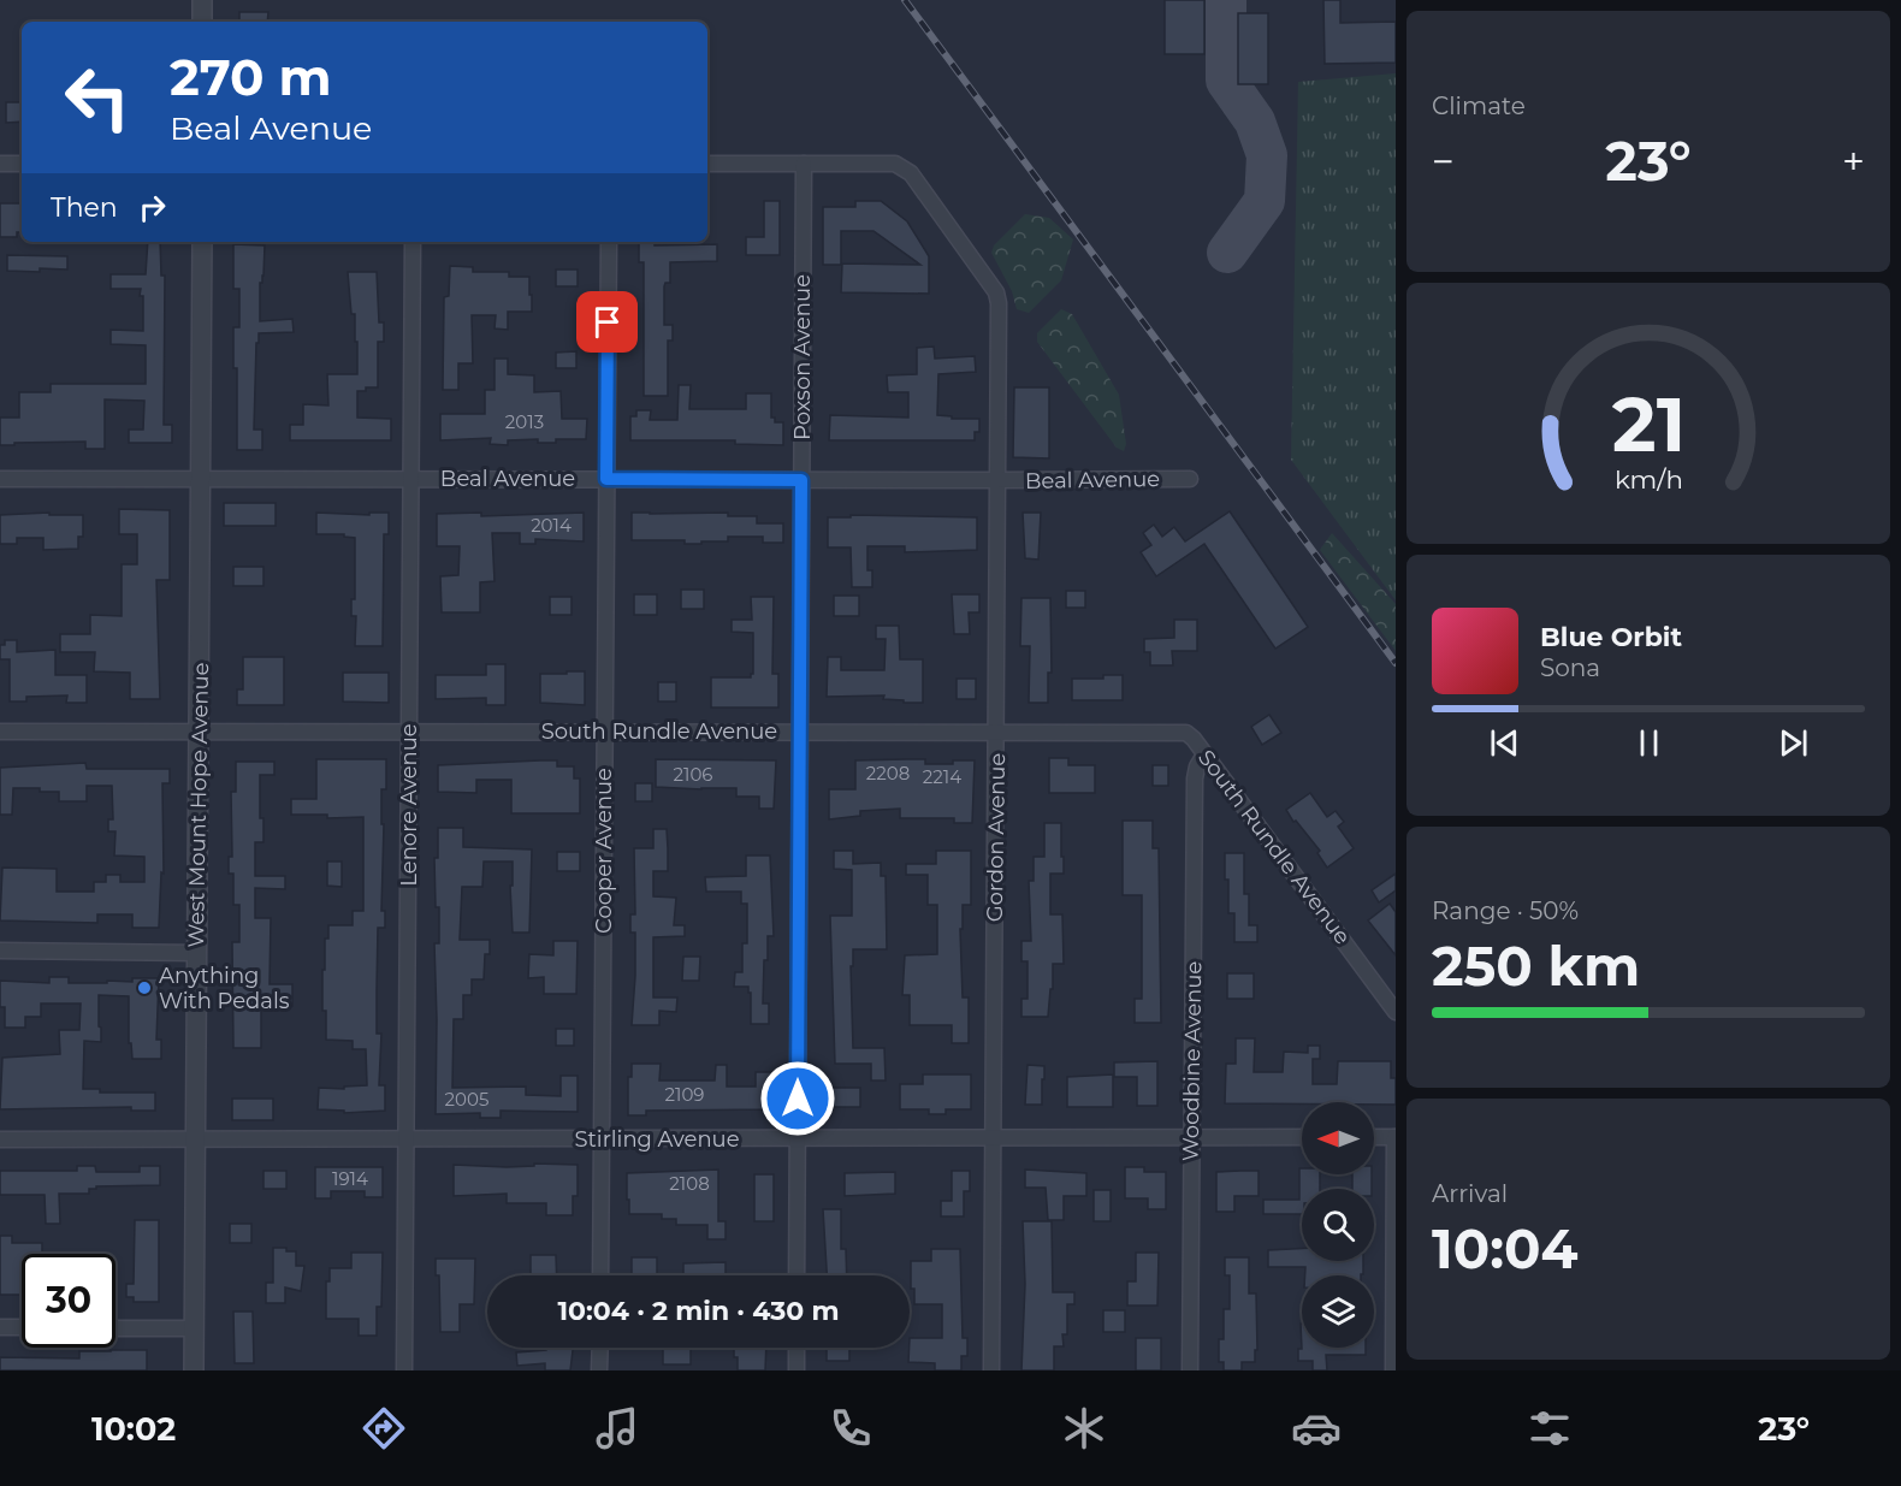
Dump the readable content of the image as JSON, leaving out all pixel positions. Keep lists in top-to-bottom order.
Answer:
{
  "streets": {
    "street": [
      "Poxson Avenue",
      "Beal Avenue",
      "South Rundle Avenue",
      "West Mount Hope Avenue",
      "Lenore Avenue",
      "Gordon Avenue",
      "Cooper Avenue",
      "Woodbine Avenue",
      "Stirling Avenue"
    ]
  },
  "crossings": [
    ["Poxson Avenue", "Beal Avenue"],
    ["Poxson Avenue", "South Rundle Avenue"],
    ["Poxson Avenue", "Gordon Avenue"],
    ["Poxson Avenue", "Stirling Avenue"],
    ["Beal Avenue", "West Mount Hope Avenue"],
    ["Beal Avenue", "Lenore Avenue"],
    ["Beal Avenue", "Gordon Avenue"],
    ["Beal Avenue", "Cooper Avenue"],
    ["South Rundle Avenue", "West Mount Hope Avenue"],
    ["South Rundle Avenue", "Lenore Avenue"],
    ["South Rundle Avenue", "Gordon Avenue"],
    ["South Rundle Avenue", "Cooper Avenue"],
    ["South Rundle Avenue", "Woodbine Avenue"],
    ["West Mount Hope Avenue", "Stirling Avenue"],
    ["Lenore Avenue", "Stirling Avenue"],
    ["Gordon Avenue", "Stirling Avenue"],
    ["Cooper Avenue", "Stirling Avenue"],
    ["Woodbine Avenue", "Stirling Avenue"]
  ],
  "places": ["Anything With Pedals"],
  "house_numbers": [
    "2013",
    "2014",
    "2208",
    "2106",
    "2214",
    "2109",
    "2005",
    "1914",
    "2108"
  ],
  "north": "left",
  "page": {
    "tile": [
      "Climate",
      ["Range · 50%", "250 km"],
      ["Arrival", "10:04"]
    ],
    "turn": ["270 m", "Beal Avenue"],
    "heat": ["−", "23°", "+"],
    "then": "Then",
    "song": ["Blue Orbit", "Sona"],
    "limit": "30",
    "trip": "10:04 · 2 min · 430 m",
    "tabs": ["10:02", "23°"],
    "gauge": ["21", "km/h"]
  }
}
